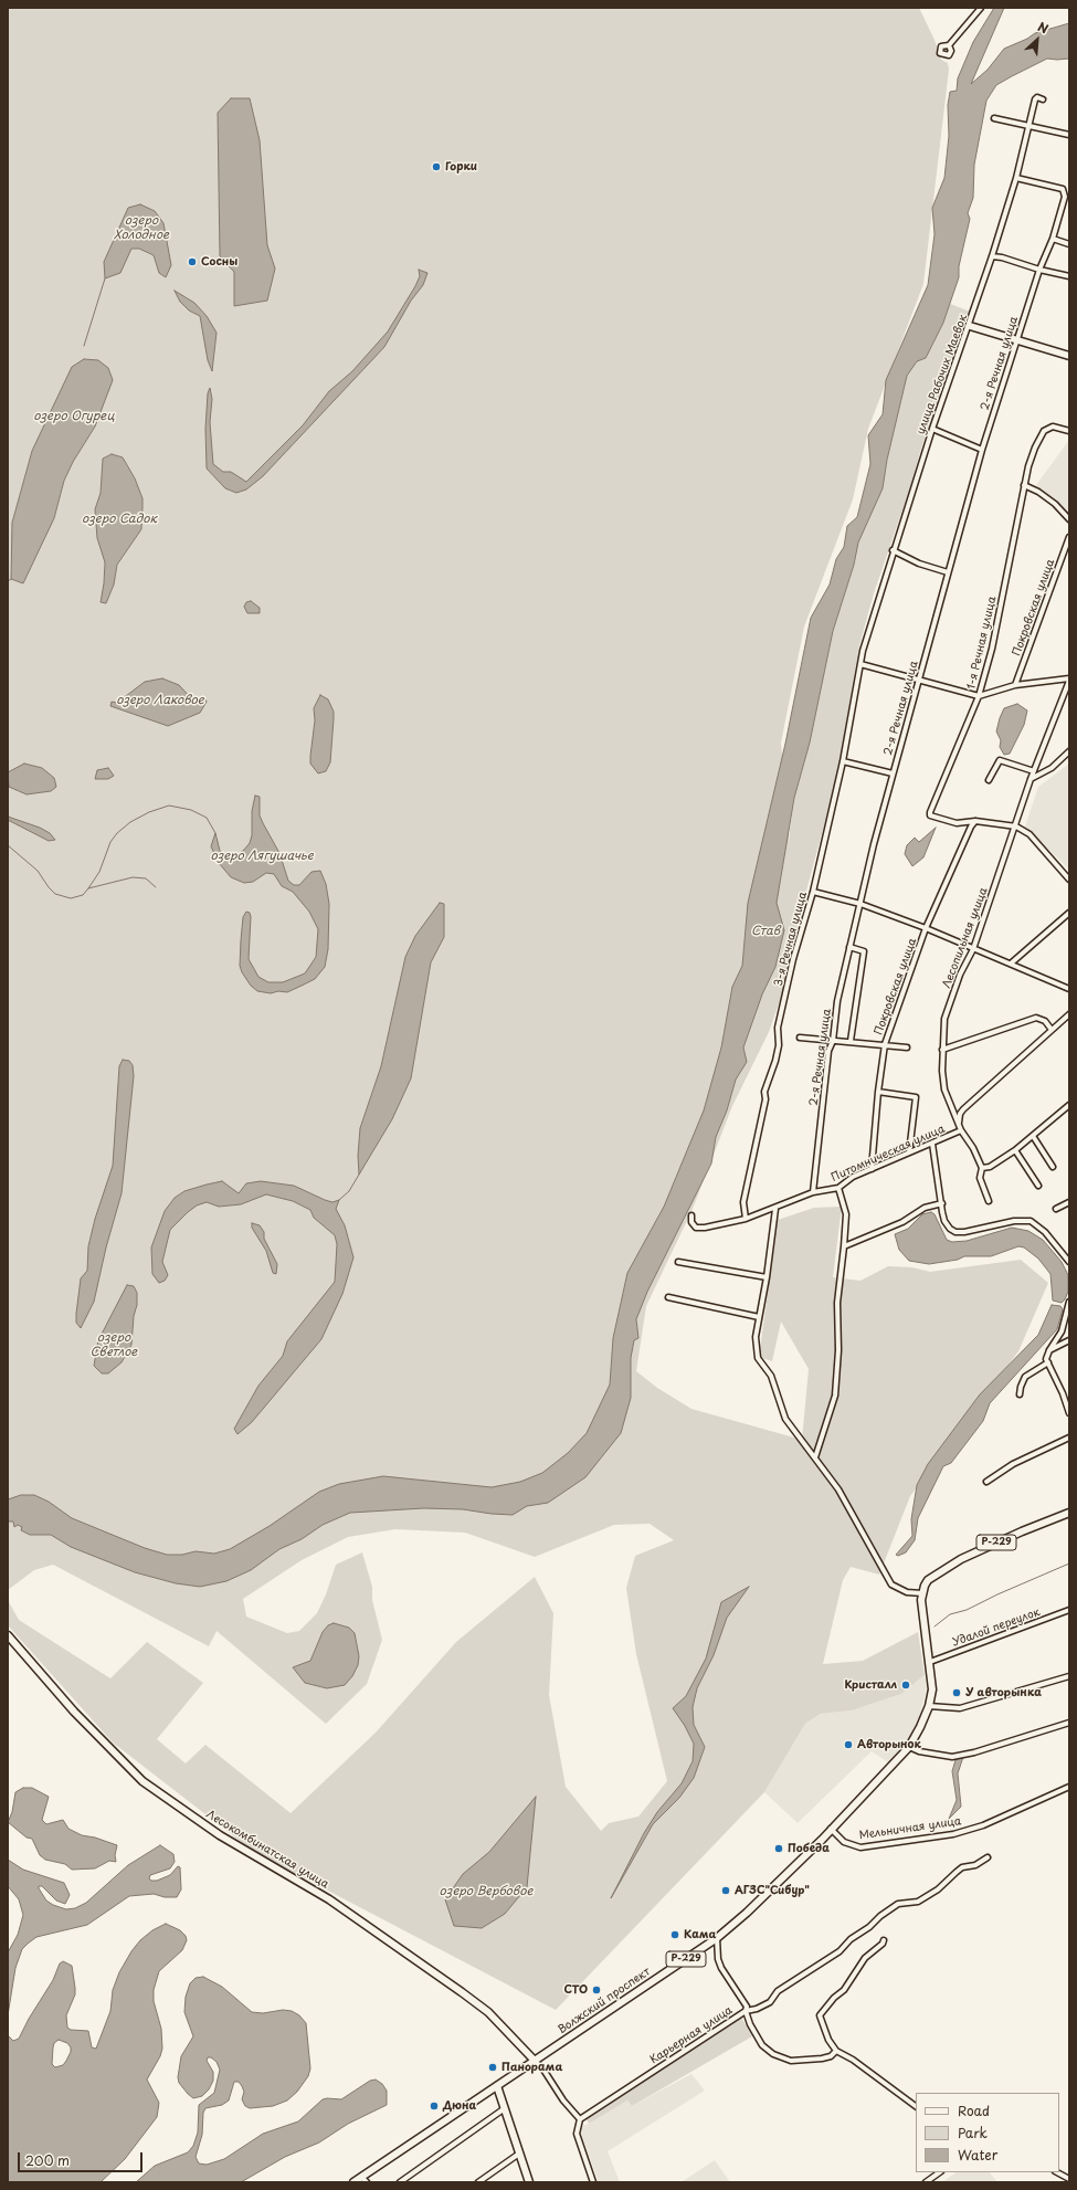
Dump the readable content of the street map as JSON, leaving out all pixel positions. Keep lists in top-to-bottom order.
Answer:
{
  "streets": {
    "main road": ["Р-229", "Лесокомбинатская улица", "Волжский проспект"],
    "street": [
      "2-я Речная улица",
      "улица Рабочих Маевок",
      "Покровская улица",
      "1-я Речная улица",
      "Лесопильная улица",
      "3-я Речная улица",
      "Питомническая улица",
      "Удалой переулок",
      "Мельничная улица",
      "Карьерная улица"
    ]
  },
  "crossings": [
    ["2-я Речная улица", "Питомническая улица"],
    ["улица Рабочих Маевок", "3-я Речная улица"],
    ["Покровская улица", "1-я Речная улица"],
    ["Покровская улица", "Питомническая улица"],
    ["Лесопильная улица", "Питомническая улица"],
    ["3-я Речная улица", "Питомническая улица"],
    ["Удалой переулок", "Волжский проспект"],
    ["Мельничная улица", "Волжский проспект"],
    ["Лесокомбинатская улица", "Волжский проспект"]
  ],
  "water": [
    "озеро Холодное",
    "озеро Огурец",
    "озеро Садок",
    "озеро Лаковое",
    "озеро Лягушачье",
    "Став",
    "озеро Светлое",
    "озеро Вербовое"
  ],
  "places": [
    "Горки",
    "Сосны",
    "Кристалл",
    "У авторынка",
    "Авторынок",
    "Победа",
    "АГЗС\"Сибур\"",
    "Кама",
    "СТО",
    "Панорама",
    "Дюна"
  ],
  "legend": ["Road", "Park", "Water"],
  "scale_bar": "200 m",
  "north": "top right"
}
